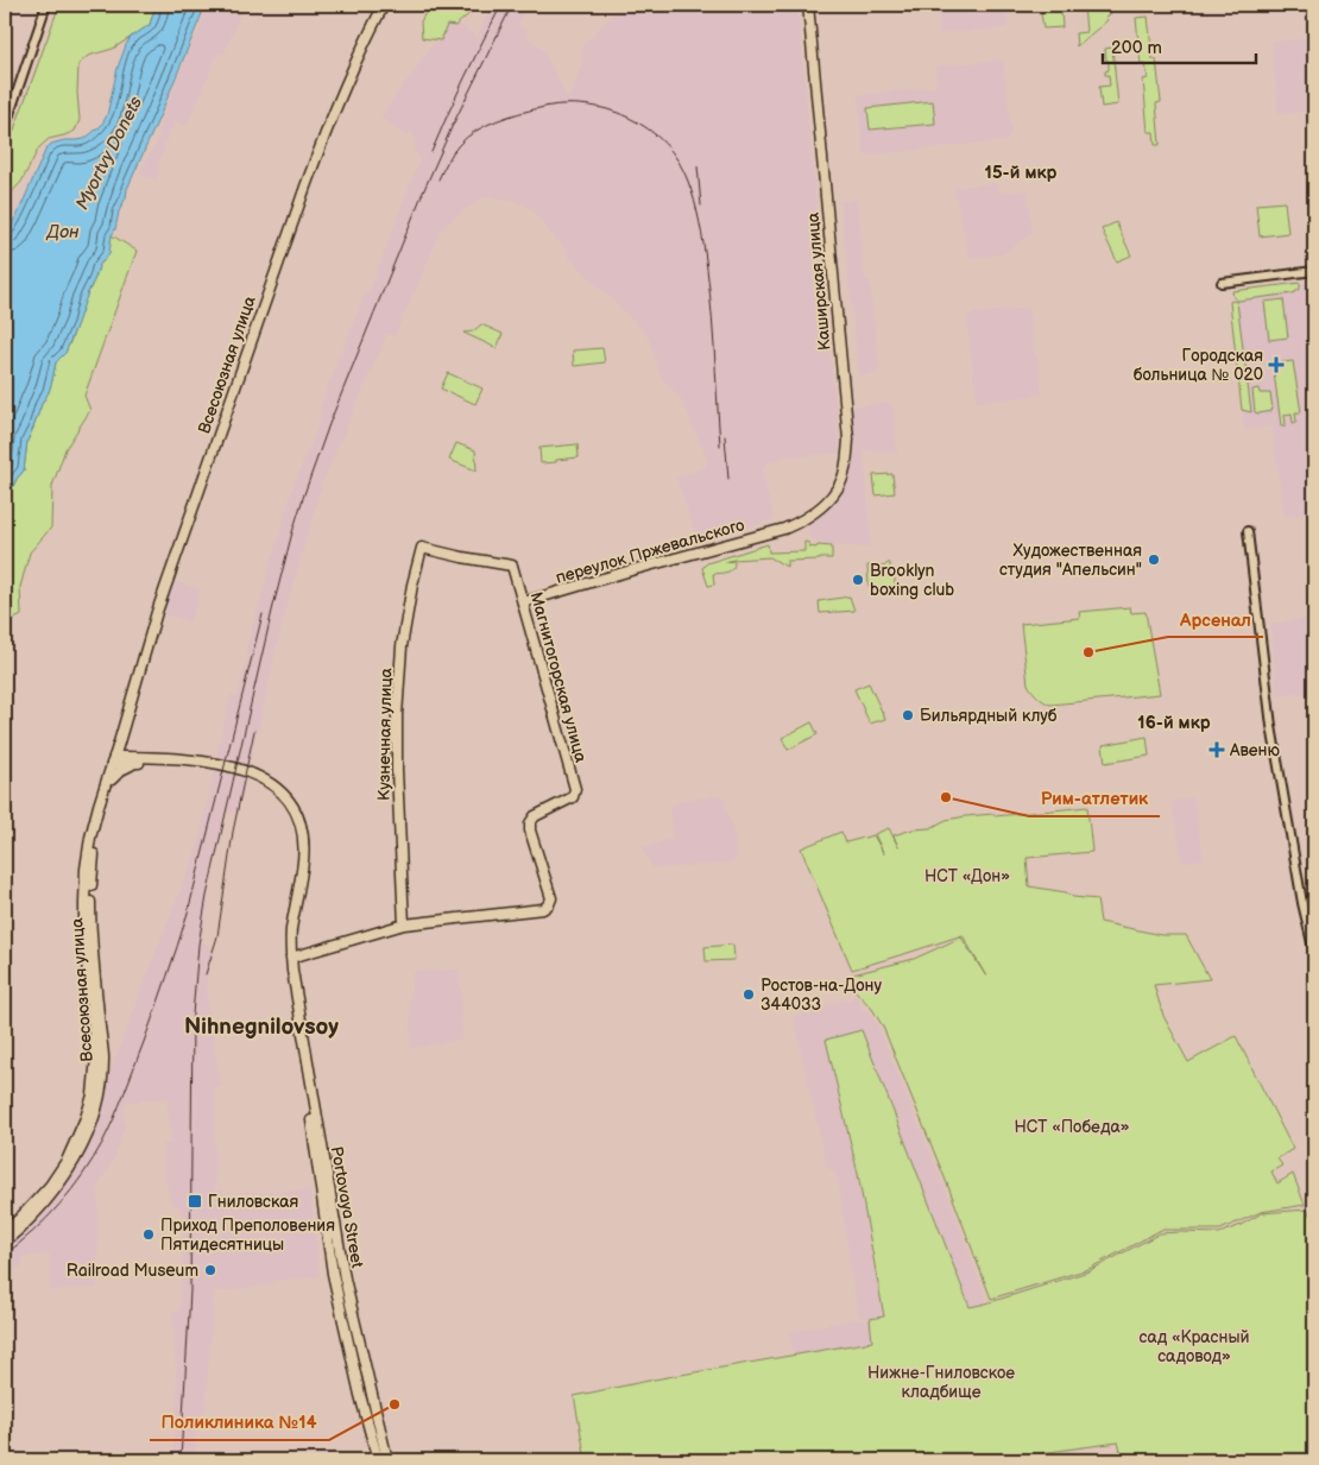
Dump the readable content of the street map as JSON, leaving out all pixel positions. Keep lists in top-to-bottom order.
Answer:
{
  "streets": {
    "main road": [
      "Каширская улица",
      "Всесоюзная улица",
      "переулок Пржевальского",
      "Магнитогорская улица",
      "Кузнечная улица",
      "Portovaya Street"
    ]
  },
  "crossings": [
    ["Каширская улица", "переулок Пржевальского"],
    ["переулок Пржевальского", "Магнитогорская улица"],
    ["Магнитогорская улица", "Кузнечная улица"]
  ],
  "districts": ["15-й мкр", "16-й мкр", "Nihnegnilovsoy"],
  "water": ["Myortvy Donets", "Дон"],
  "parks": [
    "НСТ «Дон»",
    "НСТ «Победа»",
    "сад «Красный садовод»",
    "Нижне-Гниловское кладбище"
  ],
  "places": {
    "health": ["Городская больница № 020", "Авеню"],
    "other": [
      "Художественная студия \"Апельсин\"",
      "Brooklyn boxing club",
      "Арсенал",
      "Бильярдный клуб",
      "Рим-атлетик",
      "Ростов-на-Дону 344033",
      "Приход Преполовения Пятидесятницы",
      "Railroad Museum",
      "Поликлиника №14"
    ],
    "transit": ["Гниловская"]
  },
  "scale_bar": "200 m"
}
